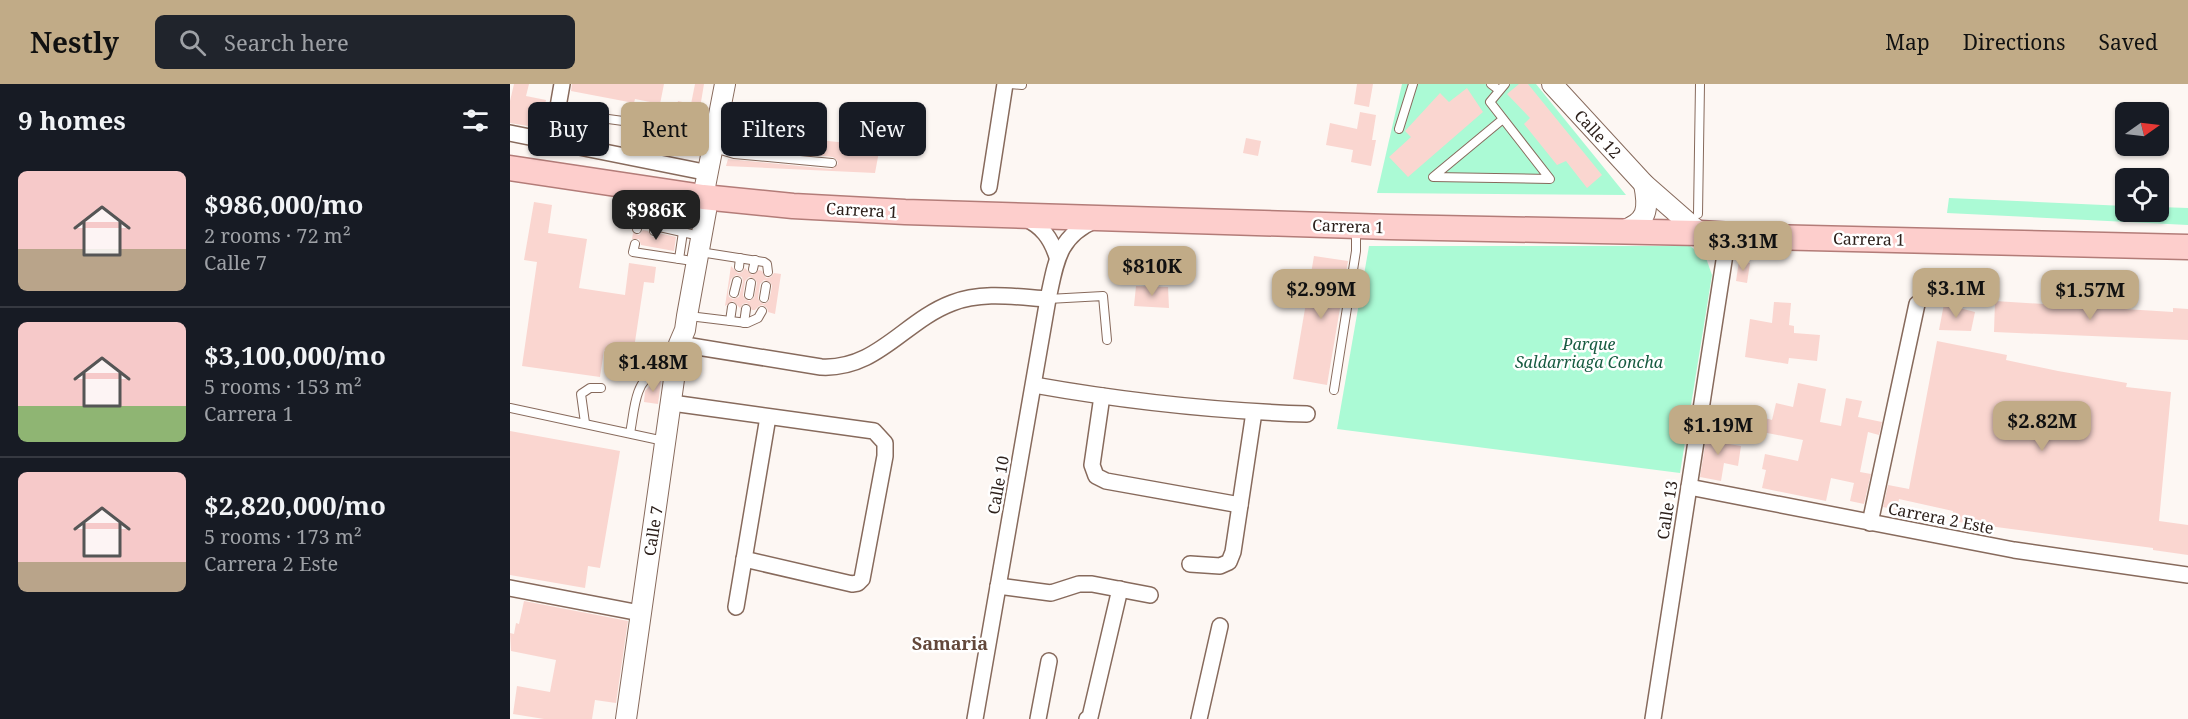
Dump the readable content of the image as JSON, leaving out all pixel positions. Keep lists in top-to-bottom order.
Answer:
{
  "streets": {
    "main road": ["Carrera 1"],
    "street": [
      "Calle 12",
      "Calle 10",
      "Calle 13",
      "Carrera 2 Este",
      "Calle 7"
    ]
  },
  "crossings": [
    ["Calle 12", "Carrera 1"],
    ["Carrera 1", "Calle 13"],
    ["Carrera 1", "Calle 7"],
    ["Calle 13", "Carrera 2 Este"]
  ],
  "districts": ["Samaria"],
  "parks": ["Parque Saldarriaga Concha"],
  "north": "right",
  "page": {
    "header": "Nestly",
    "search": "Search here",
    "nav": ["Map", "Directions", "Saved"],
    "heading": "9 homes",
    "chip": [
      "Buy",
      "Rent",
      "Filters",
      "New"
    ],
    "list": [
      {
        "name": "$986,000/mo",
        "note": "2 rooms · 72 m² · Calle 7"
      },
      {
        "name": "$3,100,000/mo",
        "note": "5 rooms · 153 m² · Carrera 1"
      },
      {
        "name": "$2,820,000/mo",
        "note": "5 rooms · 173 m² · Carrera 2 Este"
      }
    ],
    "price": [
      "$986K",
      "$3.31M",
      "$810K",
      "$3.1M",
      "$2.99M",
      "$1.57M",
      "$1.48M",
      "$2.82M",
      "$1.19M"
    ]
  }
}
